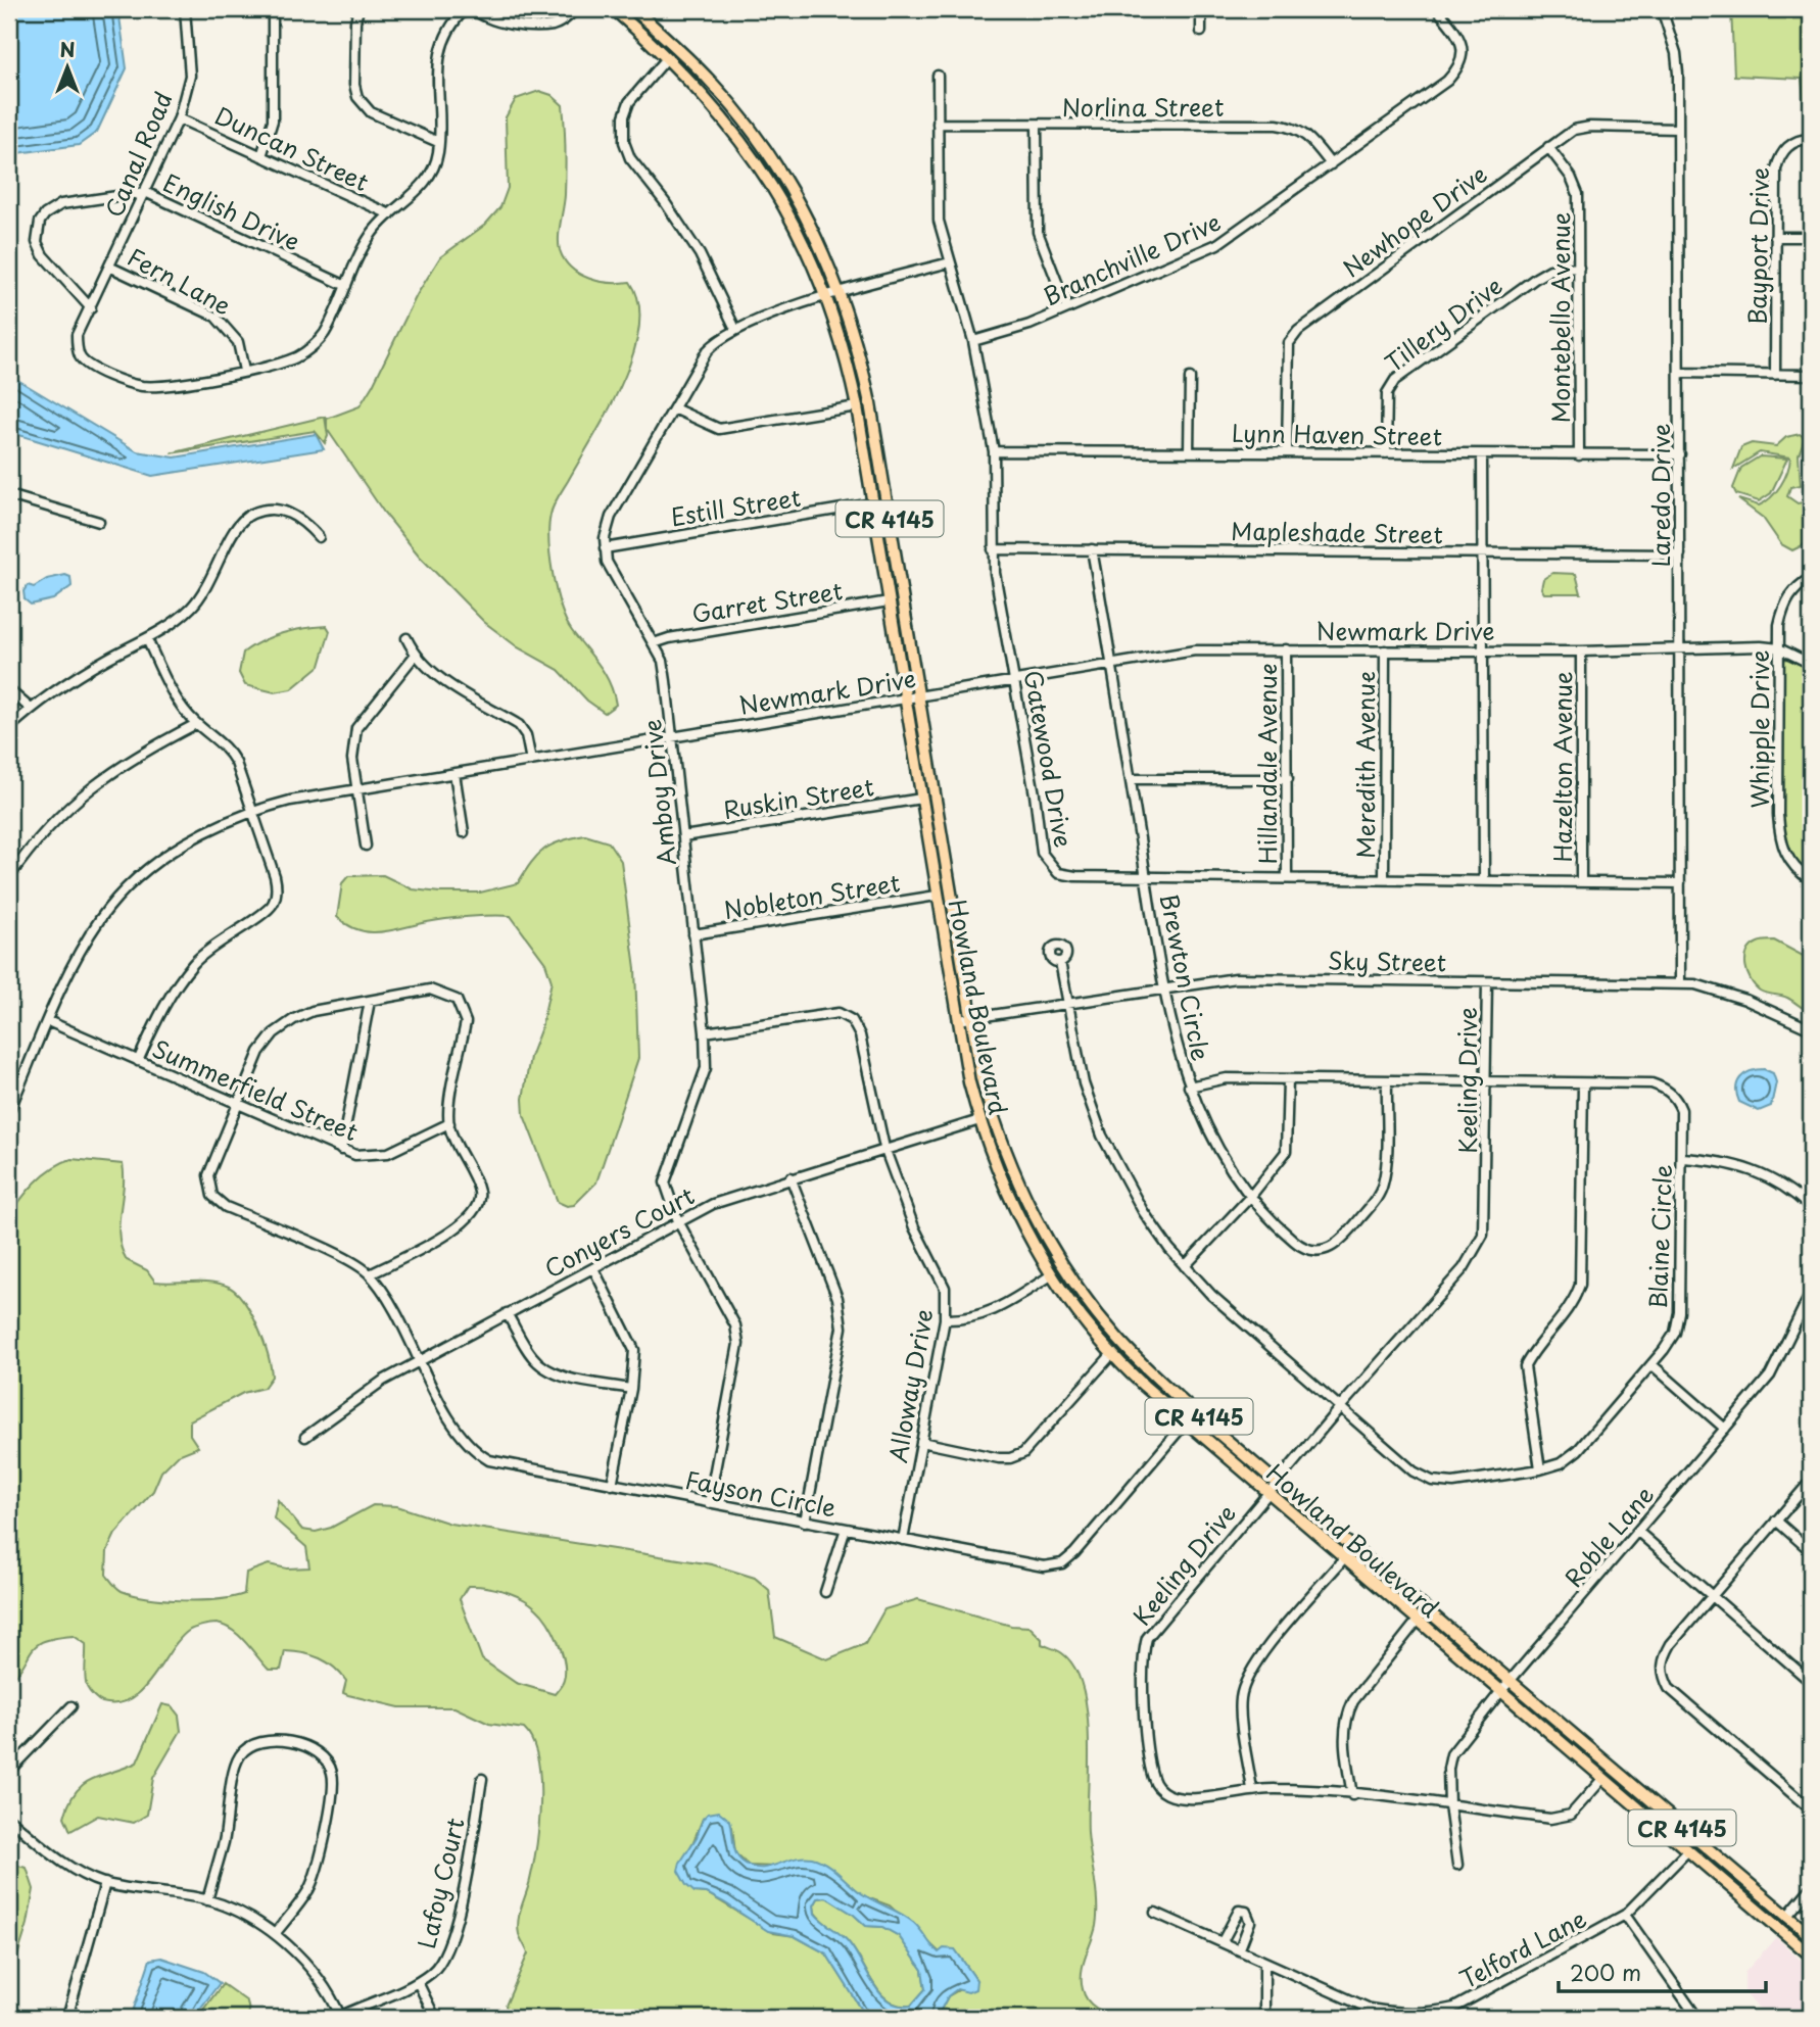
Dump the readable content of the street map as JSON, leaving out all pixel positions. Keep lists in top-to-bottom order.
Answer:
{
  "streets": {
    "main road": ["CR 4145", "Howland Boulevard"],
    "street": [
      "Norlina Street",
      "Duncan Street",
      "Canal Road",
      "English Drive",
      "Newhope Drive",
      "Bayport Drive",
      "Branchville Drive",
      "Fern Lane",
      "Montebello Avenue",
      "Tillery Drive",
      "Lynn Haven Street",
      "Laredo Drive",
      "Estill Street",
      "Mapleshade Street",
      "Garret Street",
      "Newmark Drive",
      "Whipple Drive",
      "Gatewood Drive",
      "Hillandale Avenue",
      "Meredith Avenue",
      "Hazelton Avenue",
      "Amboy Drive",
      "Ruskin Street",
      "Nobleton Street",
      "Sky Street",
      "Brewton Circle",
      "Keeling Drive",
      "Summerfield Street",
      "Conyers Court",
      "Blaine Circle",
      "Alloway Drive",
      "Fayson Circle",
      "Roble Lane",
      "Lafoy Court",
      "Telford Lane"
    ]
  },
  "crossings": [
    ["Norlina Street", "Branchville Drive"],
    ["Norlina Street", "Gatewood Drive"],
    ["Duncan Street", "Canal Road"],
    ["Canal Road", "English Drive"],
    ["Canal Road", "Fern Lane"],
    ["Newhope Drive", "Montebello Avenue"],
    ["Newhope Drive", "Lynn Haven Street"],
    ["Newhope Drive", "Laredo Drive"],
    ["Branchville Drive", "Gatewood Drive"],
    ["Montebello Avenue", "Tillery Drive"],
    ["Montebello Avenue", "Lynn Haven Street"],
    ["Tillery Drive", "Lynn Haven Street"],
    ["Lynn Haven Street", "Laredo Drive"],
    ["Lynn Haven Street", "Gatewood Drive"],
    ["Laredo Drive", "Mapleshade Street"],
    ["Laredo Drive", "Newmark Drive"],
    ["Laredo Drive", "Gatewood Drive"],
    ["Laredo Drive", "Sky Street"],
    ["Estill Street", "Amboy Drive"],
    ["Estill Street", "Howland Boulevard"],
    ["Mapleshade Street", "Gatewood Drive"],
    ["Mapleshade Street", "Brewton Circle"],
    ["Garret Street", "Amboy Drive"],
    ["Garret Street", "Howland Boulevard"],
    ["Newmark Drive", "Whipple Drive"],
    ["Newmark Drive", "Gatewood Drive"],
    ["Newmark Drive", "Hillandale Avenue"],
    ["Newmark Drive", "Meredith Avenue"],
    ["Newmark Drive", "Hazelton Avenue"],
    ["Newmark Drive", "Amboy Drive"],
    ["Newmark Drive", "Brewton Circle"],
    ["Newmark Drive", "Howland Boulevard"],
    ["Newmark Drive", "Summerfield Street"],
    ["Gatewood Drive", "Hillandale Avenue"],
    ["Gatewood Drive", "Meredith Avenue"],
    ["Gatewood Drive", "Hazelton Avenue"],
    ["Gatewood Drive", "Brewton Circle"],
    ["Amboy Drive", "Ruskin Street"],
    ["Amboy Drive", "Nobleton Street"],
    ["Amboy Drive", "Conyers Court"],
    ["Amboy Drive", "Alloway Drive"],
    ["Amboy Drive", "Fayson Circle"],
    ["Ruskin Street", "Howland Boulevard"],
    ["Nobleton Street", "Howland Boulevard"],
    ["Sky Street", "Brewton Circle"],
    ["Sky Street", "Howland Boulevard"],
    ["Sky Street", "Keeling Drive"],
    ["Sky Street", "Blaine Circle"],
    ["Brewton Circle", "Blaine Circle"],
    ["Howland Boulevard", "Keeling Drive"],
    ["Howland Boulevard", "Conyers Court"],
    ["Howland Boulevard", "Fayson Circle"],
    ["Howland Boulevard", "Roble Lane"],
    ["Howland Boulevard", "Telford Lane"],
    ["Keeling Drive", "Blaine Circle"],
    ["Keeling Drive", "Roble Lane"],
    ["Summerfield Street", "Fayson Circle"],
    ["Conyers Court", "Alloway Drive"],
    ["Conyers Court", "Fayson Circle"],
    ["Alloway Drive", "Fayson Circle"]
  ],
  "scale_bar": "200 m",
  "north": "top"
}
